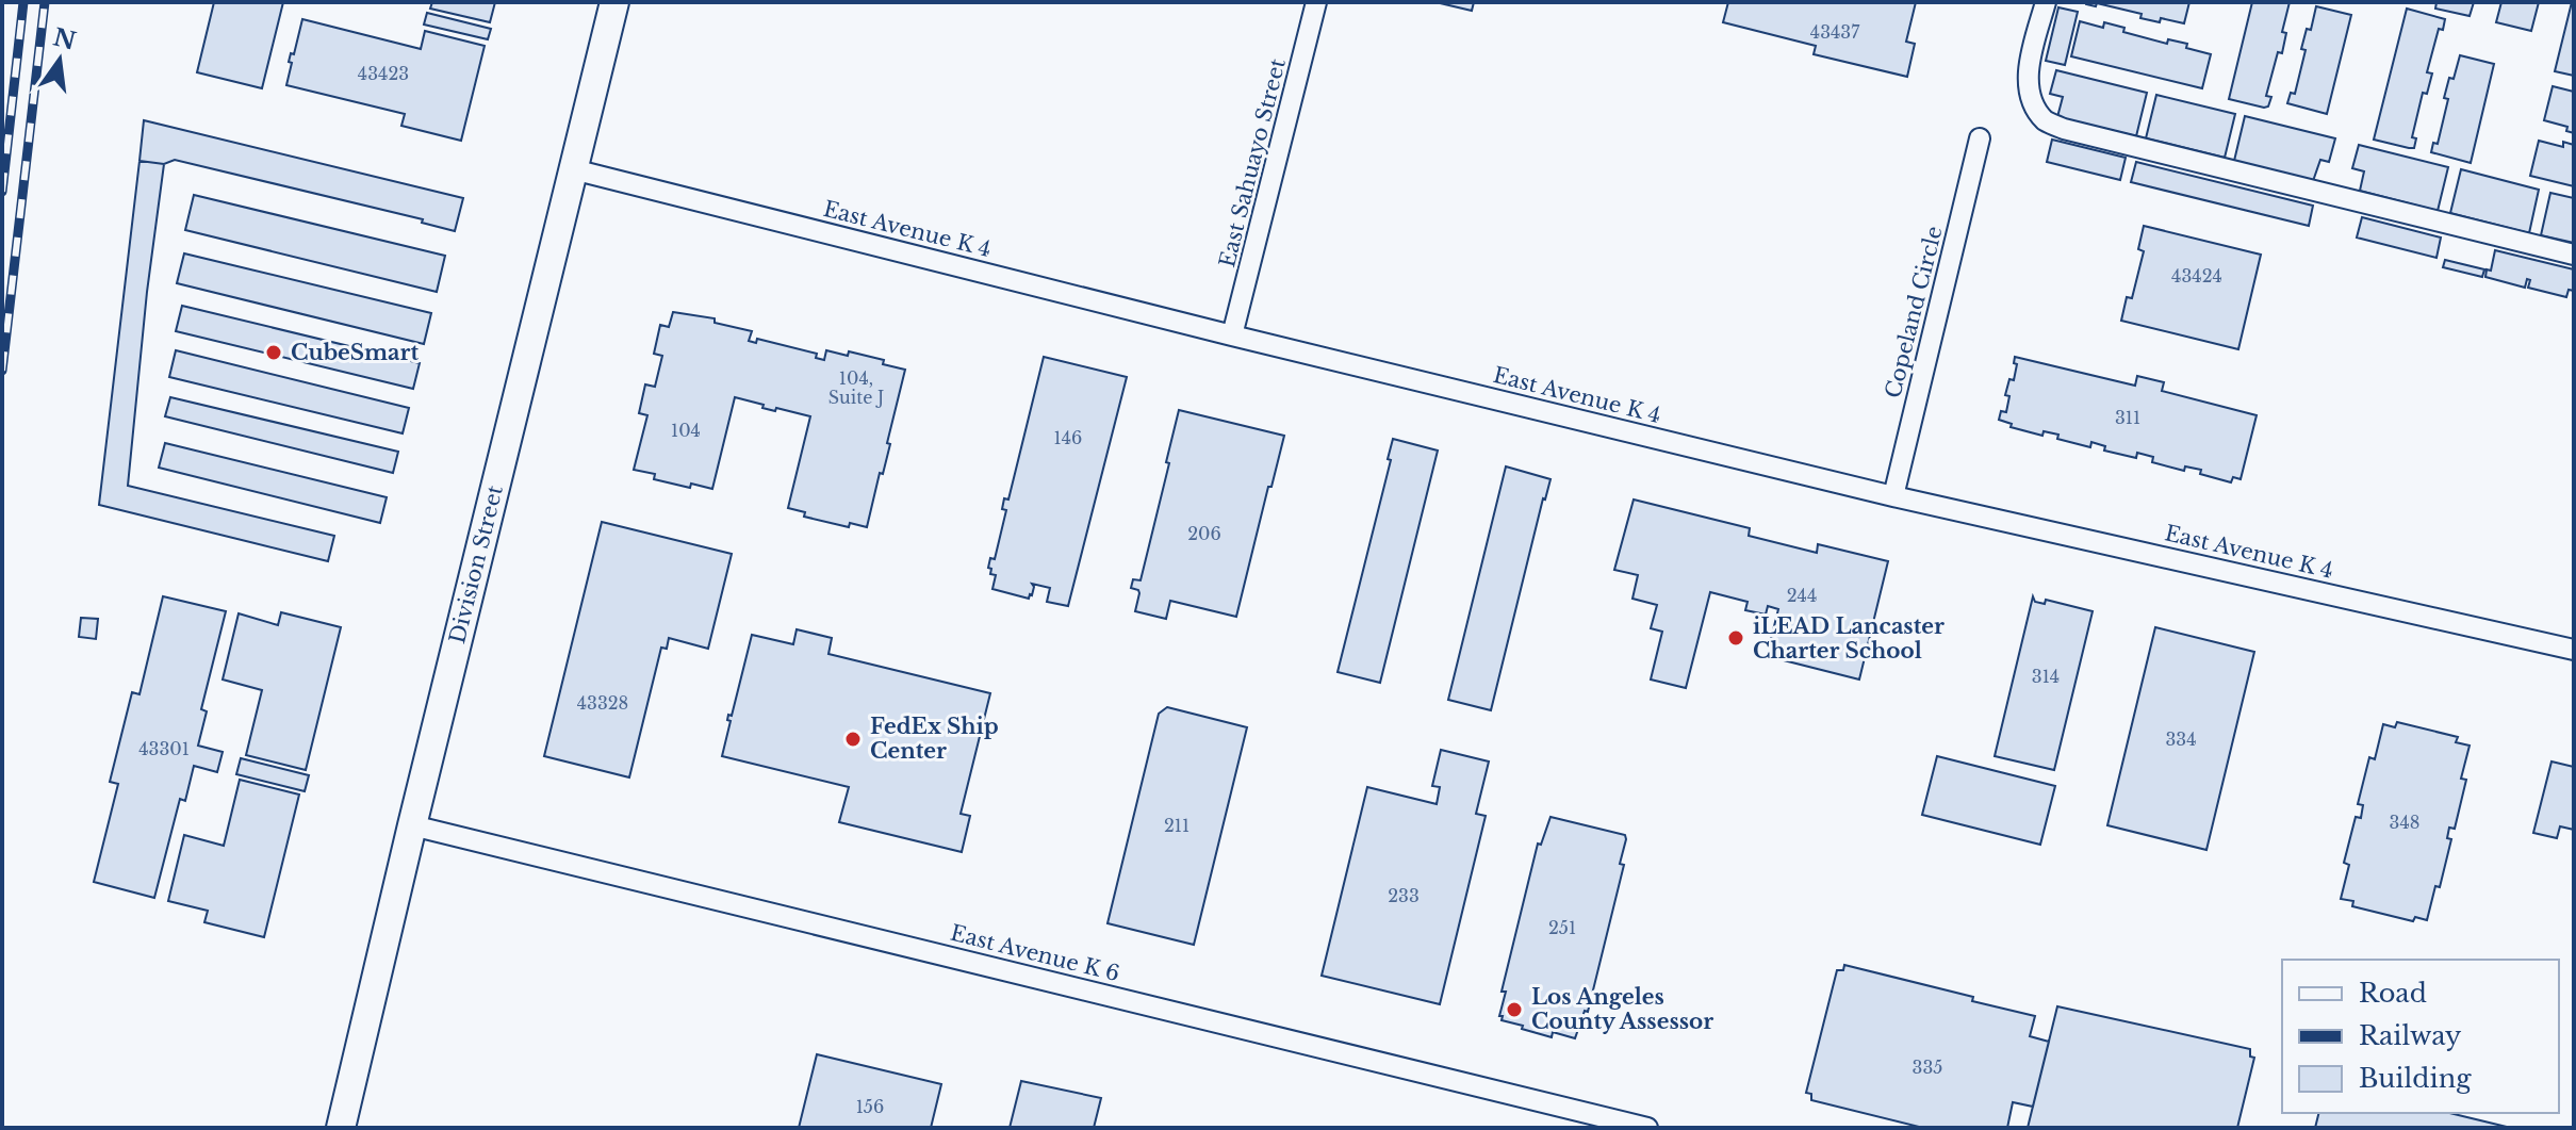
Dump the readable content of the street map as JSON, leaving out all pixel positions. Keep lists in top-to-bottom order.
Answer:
{
  "streets": {
    "main road": ["Division Street"],
    "street": [
      "East Sahuayo Street",
      "East Avenue K 4",
      "Copeland Circle",
      "East Avenue K 6"
    ]
  },
  "crossings": [
    ["East Sahuayo Street", "East Avenue K 4"],
    ["East Avenue K 4", "Copeland Circle"],
    ["East Avenue K 4", "Division Street"],
    ["Division Street", "East Avenue K 6"]
  ],
  "places": [
    "CubeSmart",
    "iLEAD Lancaster Charter School",
    "FedEx Ship Center",
    "Los Angeles County Assessor"
  ],
  "house_numbers": [
    "43437",
    "43423",
    "43424",
    "104, Suite J",
    "311",
    "104",
    "146",
    "206",
    "244",
    "314",
    "43328",
    "334",
    "43301",
    "348",
    "211",
    "233",
    "251",
    "335",
    "156"
  ],
  "legend": ["Road", "Railway", "Building"],
  "north": "top"
}
